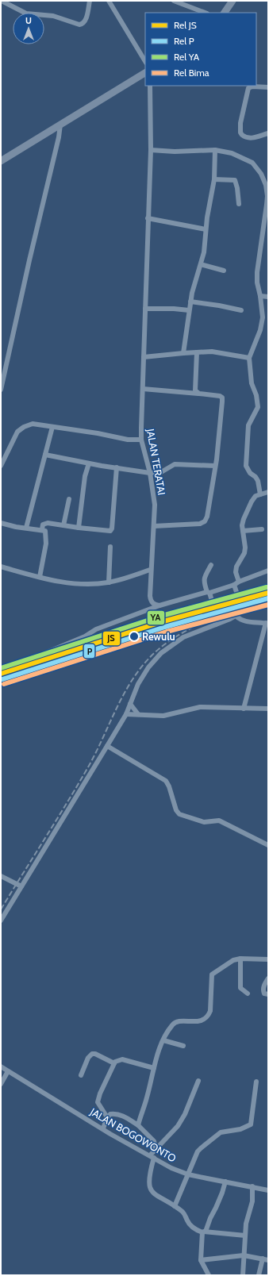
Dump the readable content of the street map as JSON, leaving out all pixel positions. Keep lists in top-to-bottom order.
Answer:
{
  "streets": {
    "street": ["JALAN TERATAI", "JALAN BOGOWONTO"]
  },
  "places": ["Rewulu"],
  "lines": [
    "rail line YA",
    "rail line JS",
    "rail line P",
    "rail line Bima"
  ],
  "legend": [
    "Rel JS",
    "Rel P",
    "Rel YA",
    "Rel Bima"
  ],
  "north": "top"
}
